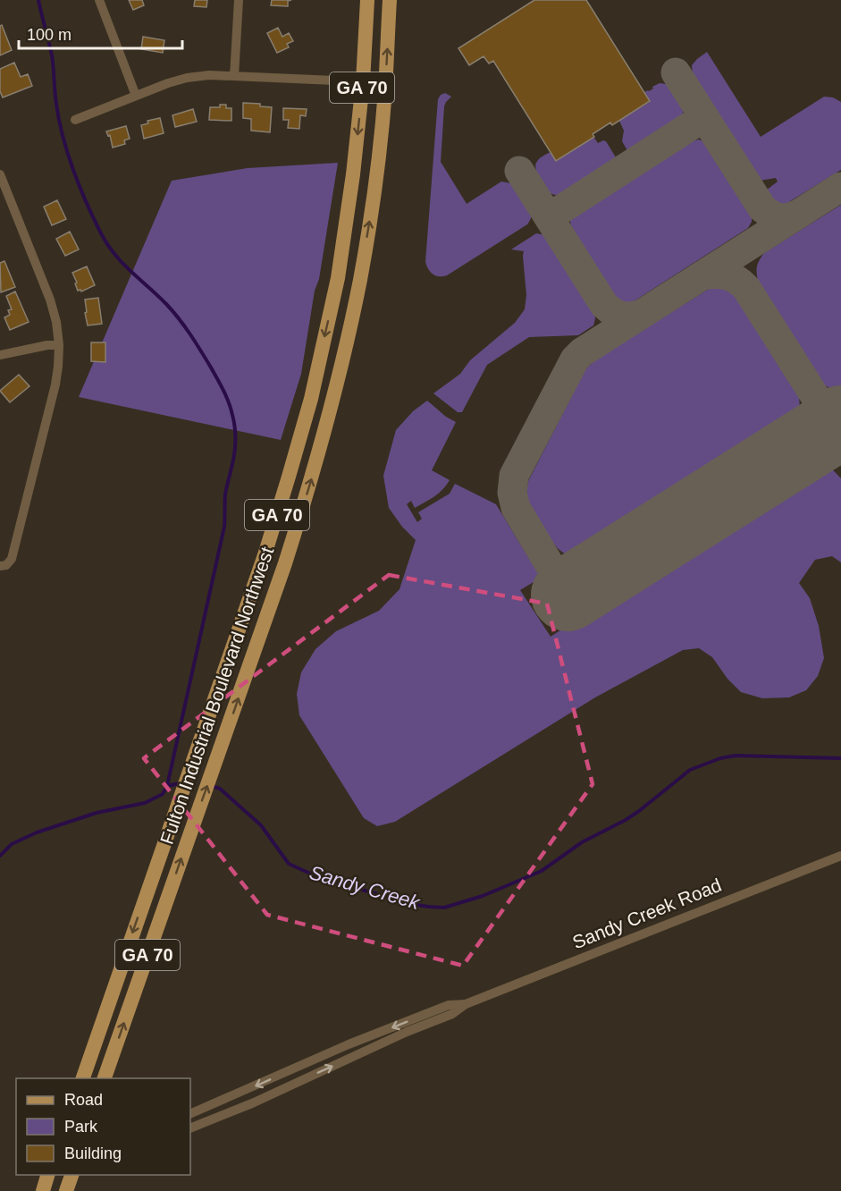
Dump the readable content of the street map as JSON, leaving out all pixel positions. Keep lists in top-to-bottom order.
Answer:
{
  "streets": {
    "main road": ["GA 70", "Fulton Industrial Boulevard Northwest"],
    "street": ["Sandy Creek Road"]
  },
  "water": ["Sandy Creek"],
  "legend": ["Road", "Park", "Building"],
  "scale_bar": "100 m"
}
